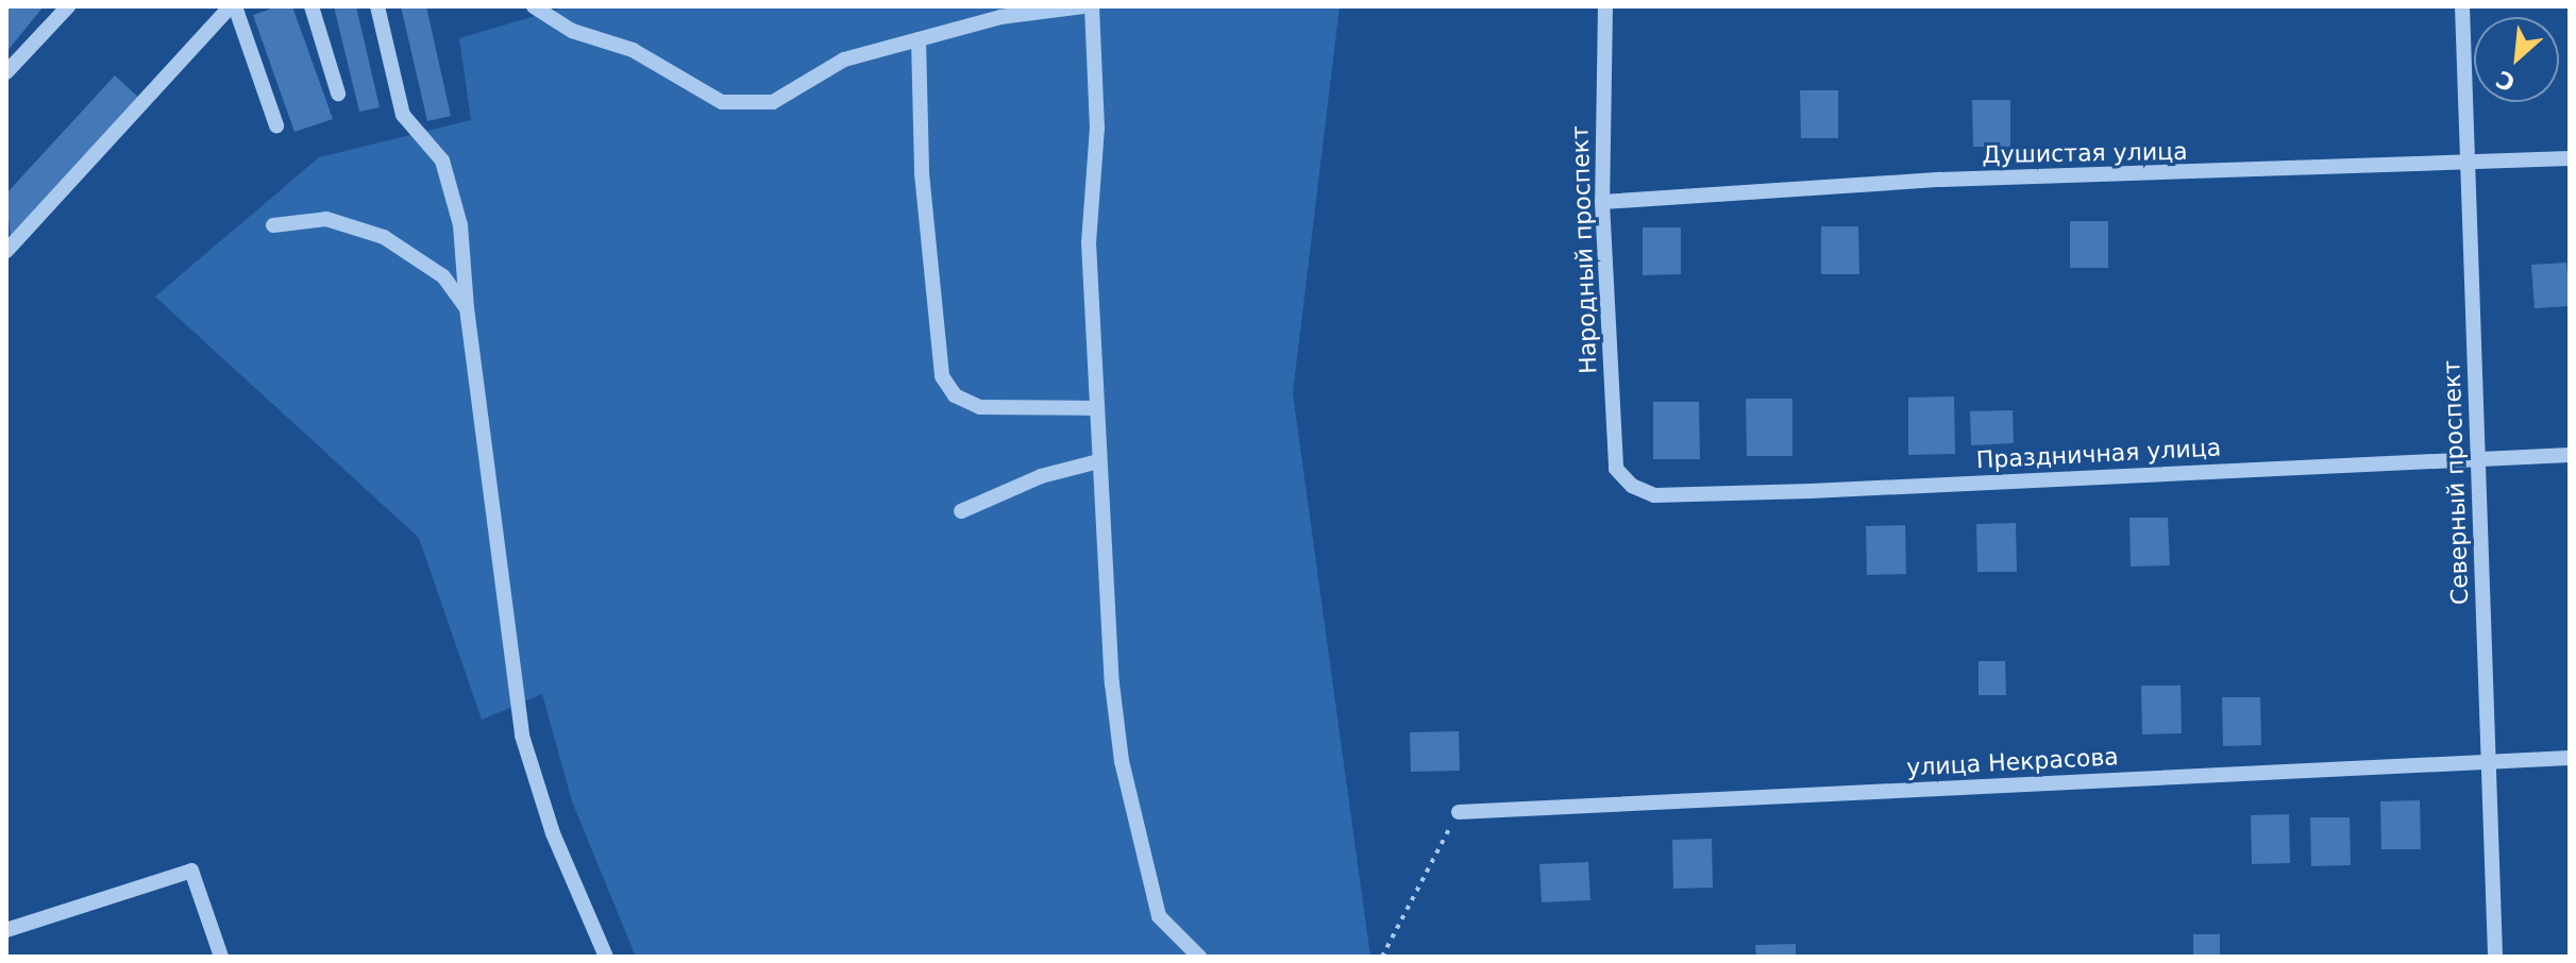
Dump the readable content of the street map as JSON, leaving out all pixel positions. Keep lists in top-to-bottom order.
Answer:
{
  "streets": {
    "street": [
      "Душистая улица",
      "Народный проспект",
      "Праздничная улица",
      "Северный проспект",
      "улица Некрасова"
    ]
  },
  "crossings": [
    ["Душистая улица", "Народный проспект"],
    ["Душистая улица", "Северный проспект"],
    ["Народный проспект", "Праздничная улица"],
    ["Праздничная улица", "Северный проспект"],
    ["Северный проспект", "улица Некрасова"]
  ],
  "north": "bottom left"
}
